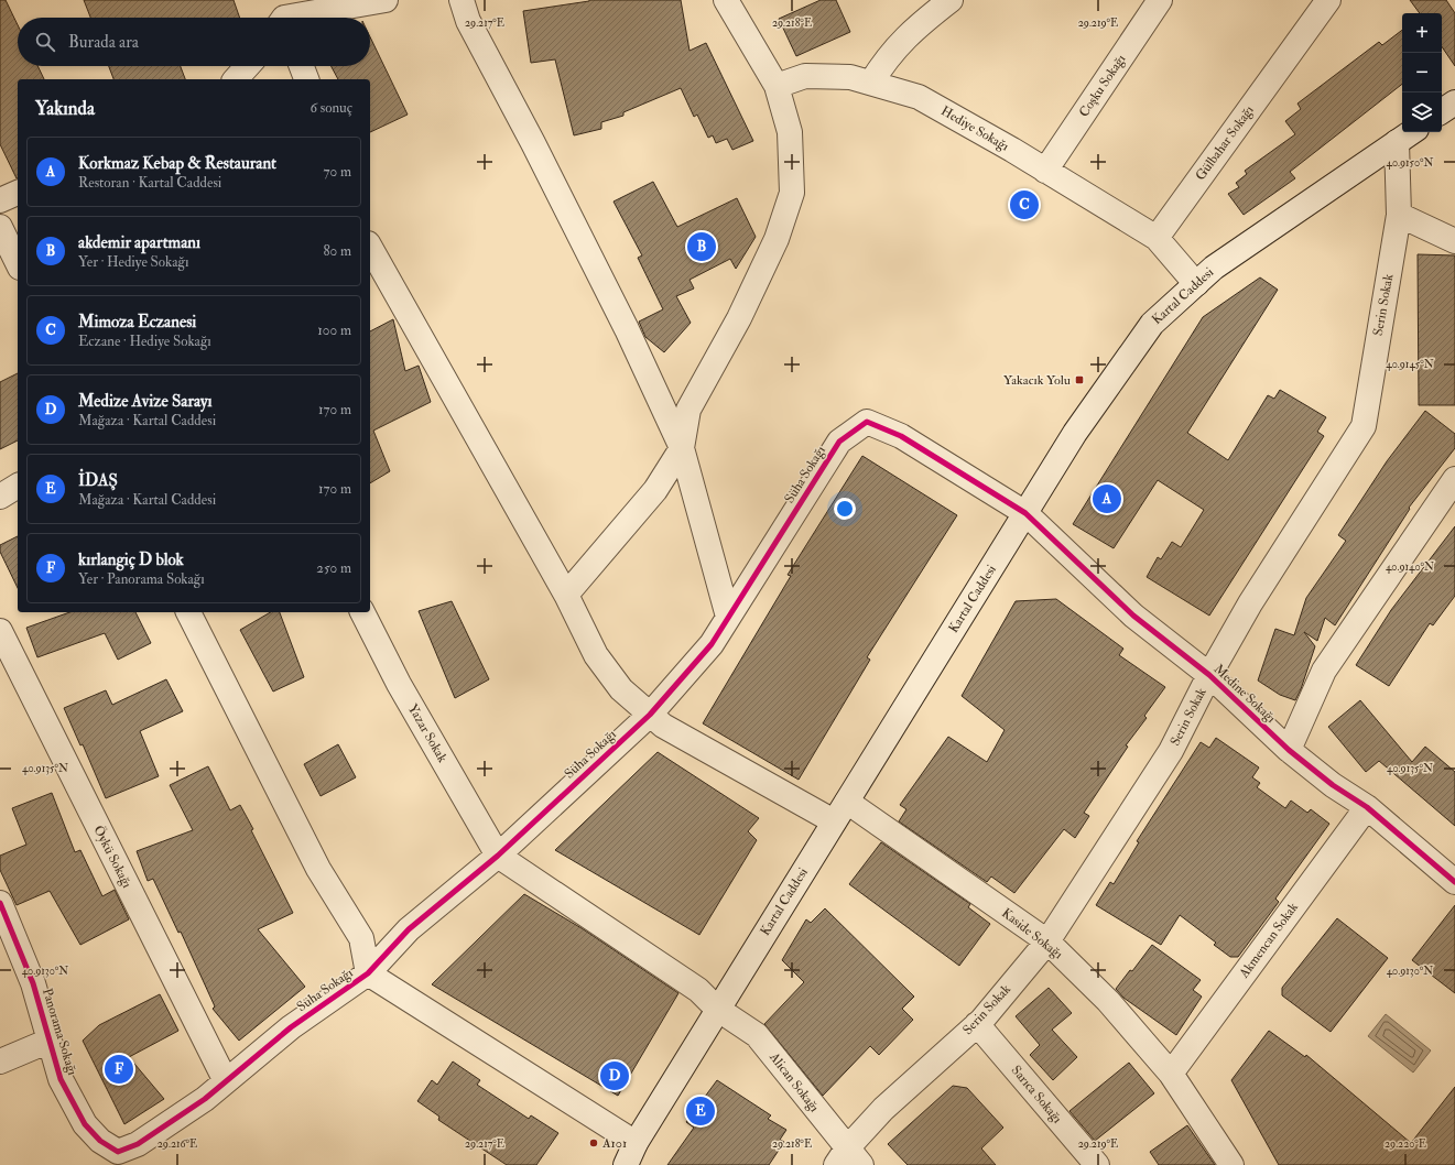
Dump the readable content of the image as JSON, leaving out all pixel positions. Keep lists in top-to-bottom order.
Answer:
{
  "streets": {
    "street": [
      "Coşku Sokağı",
      "Hediye Sokağı",
      "Gülbahar Sokağı",
      "Kartal Caddesi",
      "Serin Sokak",
      "Süha Sokağı",
      "Medine Sokağı",
      "Yazar Sokak",
      "Öykü Sokağı",
      "Kaside Sokağı",
      "Akmencan Sokak",
      "Panorama Sokağı",
      "Alican Sokağı",
      "Sarıca Sokağı"
    ]
  },
  "crossings": [
    ["Coşku Sokağı", "Hediye Sokağı"],
    ["Hediye Sokağı", "Gülbahar Sokağı"],
    ["Kartal Caddesi", "Serin Sokak"],
    ["Kartal Caddesi", "Süha Sokağı"],
    ["Kartal Caddesi", "Medine Sokağı"],
    ["Kartal Caddesi", "Kaside Sokağı"],
    ["Kartal Caddesi", "Alican Sokağı"],
    ["Serin Sokak", "Medine Sokağı"],
    ["Serin Sokak", "Kaside Sokağı"],
    ["Serin Sokak", "Alican Sokağı"],
    ["Serin Sokak", "Sarıca Sokağı"],
    ["Süha Sokağı", "Medine Sokağı"],
    ["Süha Sokağı", "Yazar Sokak"],
    ["Süha Sokağı", "Öykü Sokağı"],
    ["Süha Sokağı", "Panorama Sokağı"],
    ["Süha Sokağı", "Alican Sokağı"],
    ["Medine Sokağı", "Akmencan Sokak"],
    ["Yazar Sokak", "Alican Sokağı"],
    ["Kaside Sokağı", "Akmencan Sokak"]
  ],
  "places": {
    "transit": ["Yakacık Yolu"],
    "other": ["A101"]
  },
  "page": {
    "map_buttons": ["+", "−"],
    "search": "Burada ara",
    "heading": ["Yakında", "6 sonuç"],
    "list": [
      {
        "mark": "A",
        "name": "Korkmaz Kebap & Restaurant",
        "note": "Restoran · Kartal Caddesi",
        "value": "70 m"
      },
      {
        "mark": "B",
        "name": "akdemir apartmanı",
        "note": "Yer · Hediye Sokağı",
        "value": "80 m"
      },
      {
        "mark": "C",
        "name": "Mimoza Eczanesi",
        "note": "Eczane · Hediye Sokağı",
        "value": "100 m"
      },
      {
        "mark": "D",
        "name": "Medize Avize Sarayı",
        "note": "Mağaza · Kartal Caddesi",
        "value": "170 m"
      },
      {
        "mark": "E",
        "name": "İDAŞ",
        "note": "Mağaza · Kartal Caddesi",
        "value": "170 m"
      },
      {
        "mark": "F",
        "name": "kırlangiç D blok",
        "note": "Yer · Panorama Sokağı",
        "value": "250 m"
      }
    ],
    "pins": [
      "C",
      "B",
      "A",
      "F",
      "D",
      "E"
    ]
  },
  "coordinates": [
    "29.217°E",
    "29.218°E",
    "29.219°E",
    "40.9150°N",
    "40.9145°N",
    "40.9140°N",
    "40.9135°N",
    "40.9130°N",
    "29.216°E",
    "29.220°E"
  ]
}
